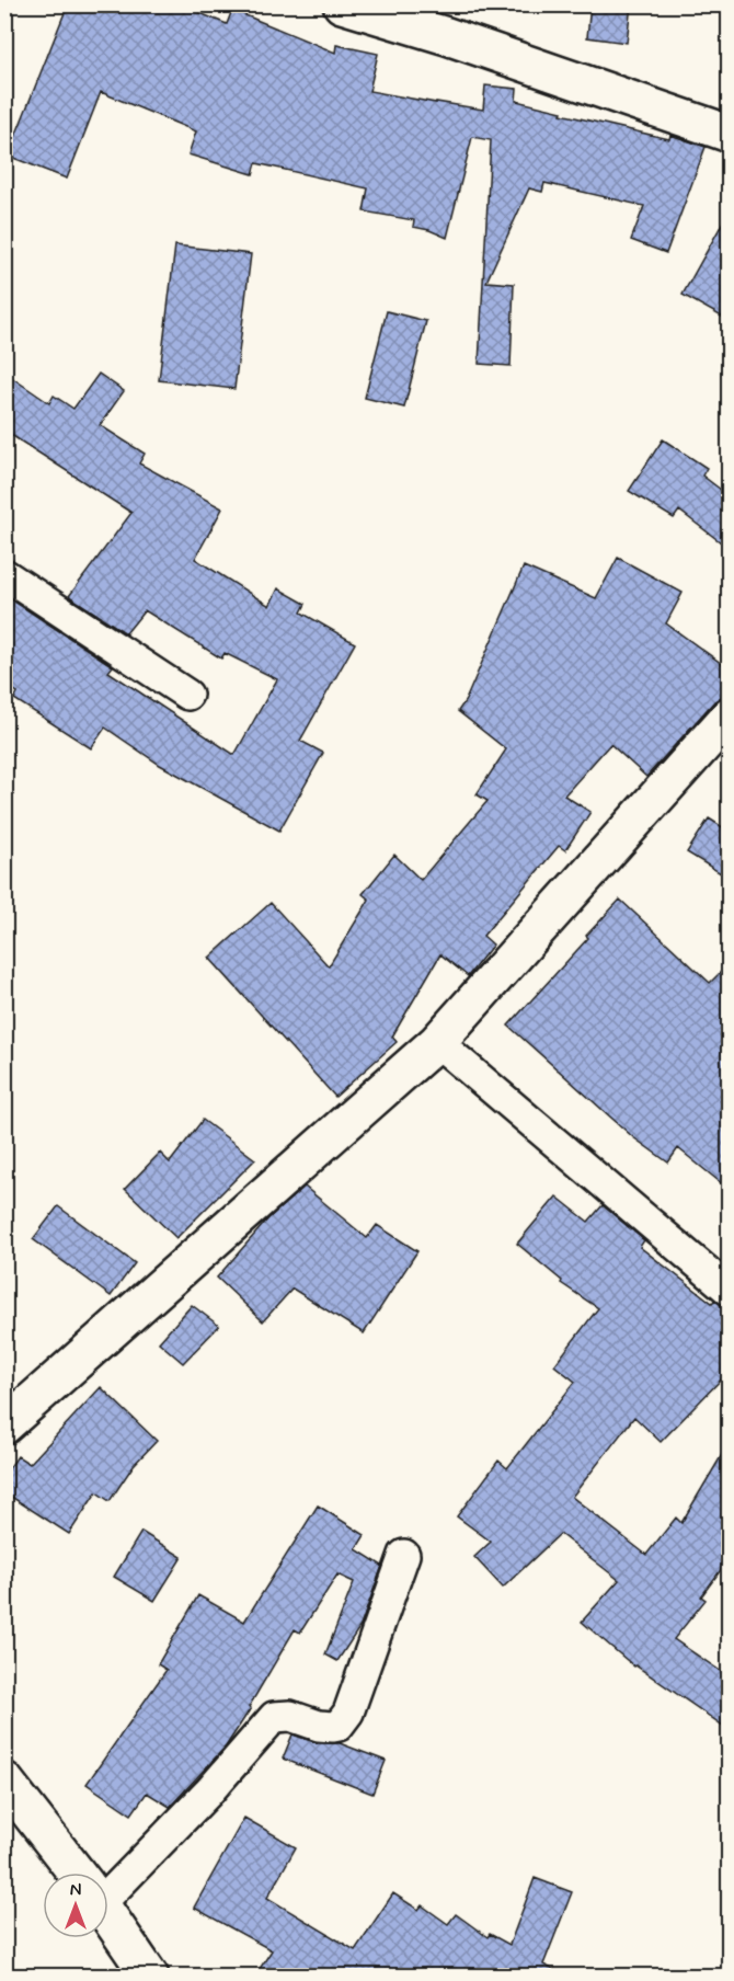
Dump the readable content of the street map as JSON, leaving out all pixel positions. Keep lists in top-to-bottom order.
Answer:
{
  "north": "top"
}
